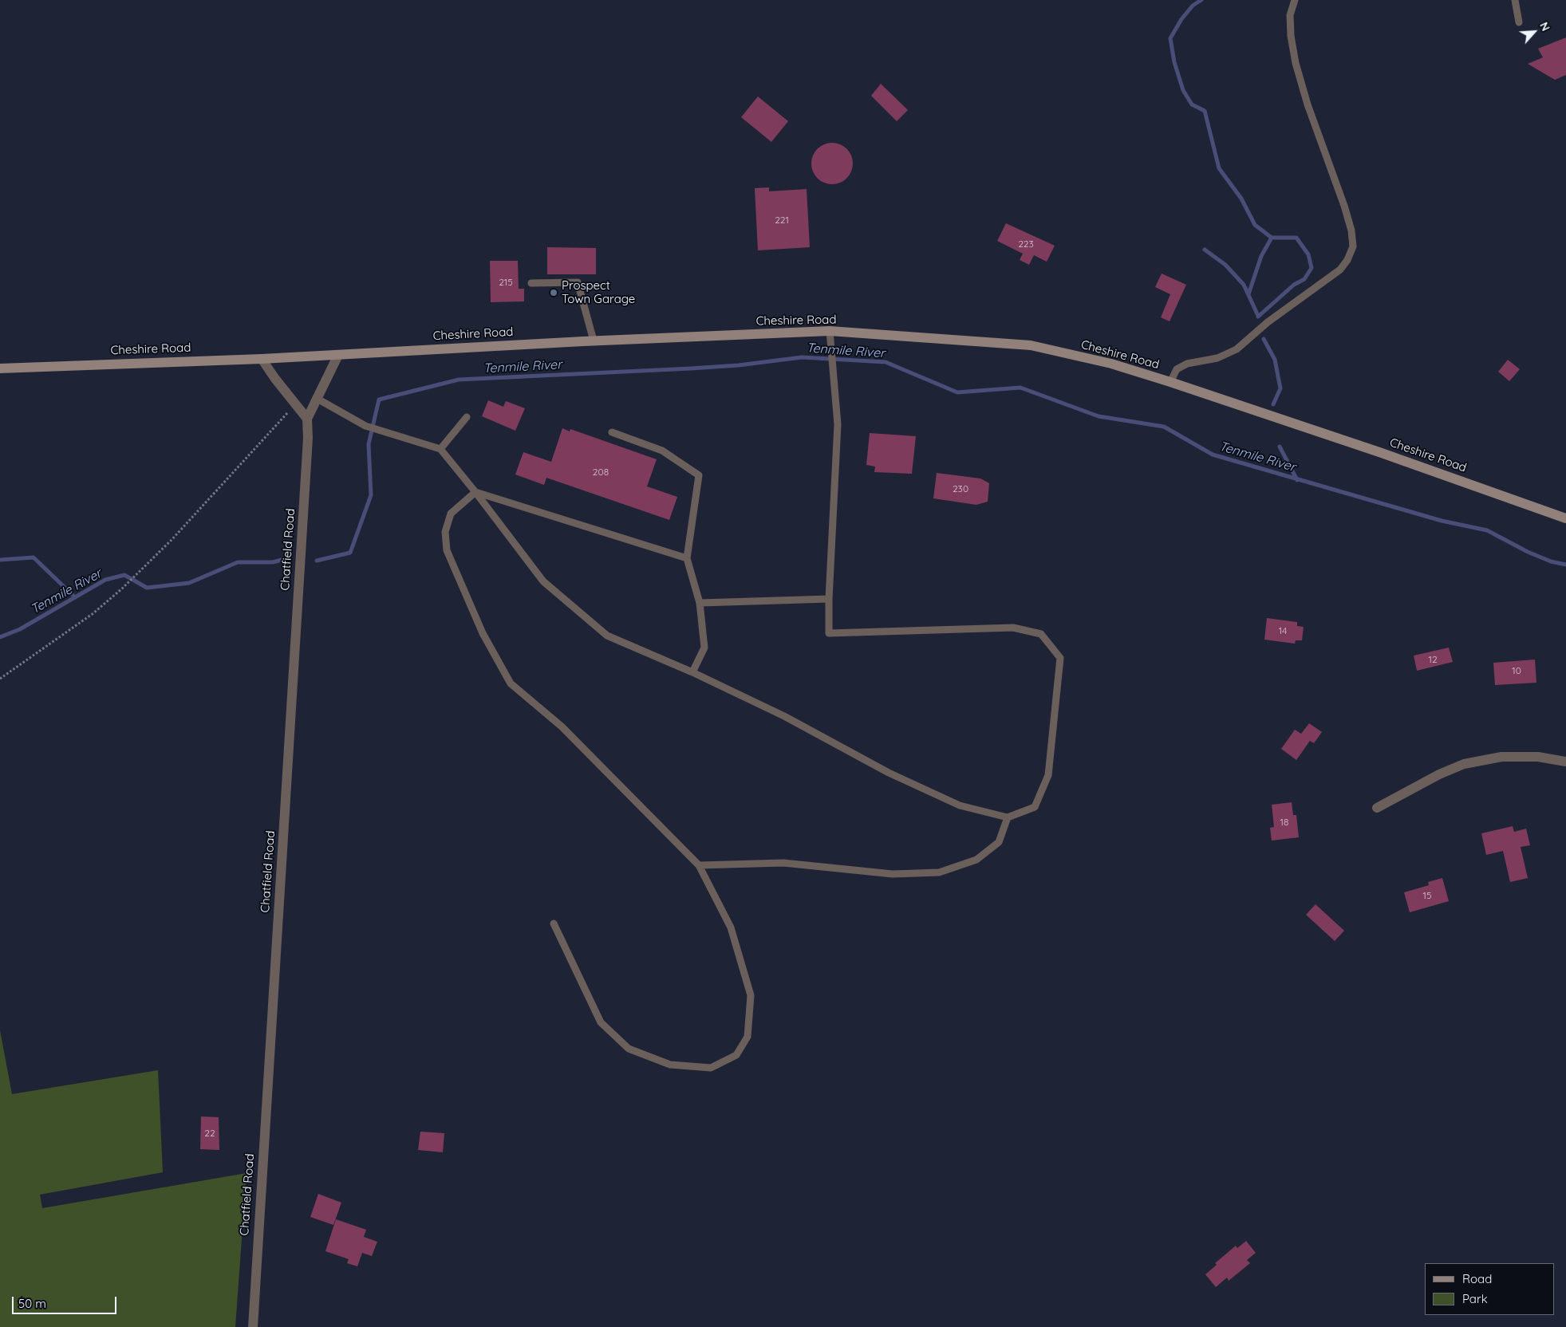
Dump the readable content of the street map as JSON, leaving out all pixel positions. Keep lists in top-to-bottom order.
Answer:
{
  "streets": {
    "main road": ["Cheshire Road"],
    "street": ["Chatfield Road"]
  },
  "crossings": [
    ["Cheshire Road", "Chatfield Road"]
  ],
  "water": ["Tenmile River"],
  "places": ["Prospect Town Garage"],
  "house_numbers": [
    "221",
    "223",
    "215",
    "208",
    "230",
    "14",
    "12",
    "10",
    "18",
    "15",
    "22"
  ],
  "legend": ["Road", "Park"],
  "scale_bar": "50 m",
  "north": "top right"
}
